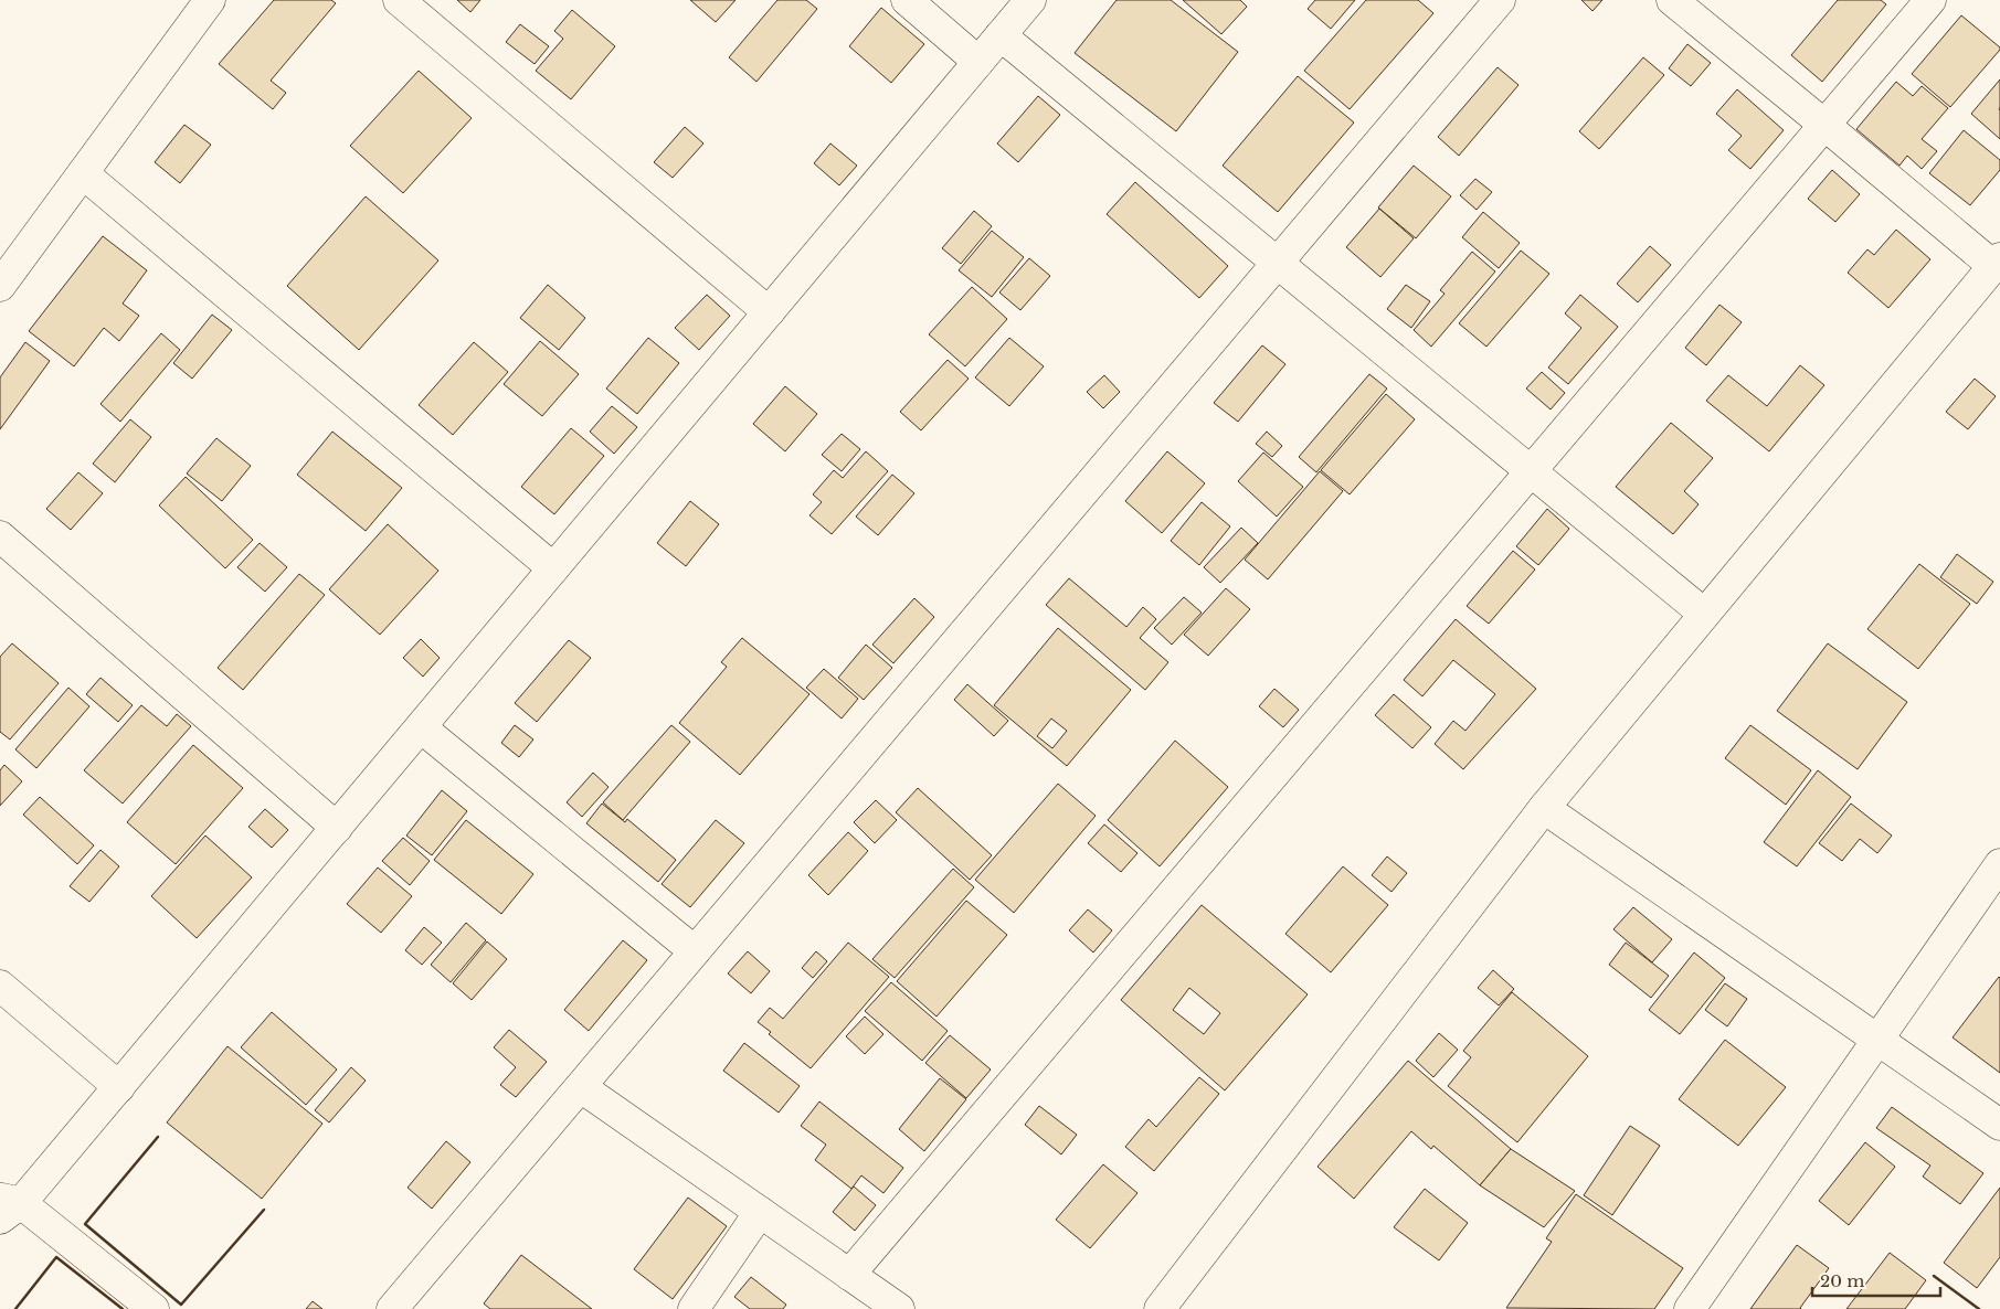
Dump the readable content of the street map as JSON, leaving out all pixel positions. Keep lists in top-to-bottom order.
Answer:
{
  "scale_bar": "20 m"
}
